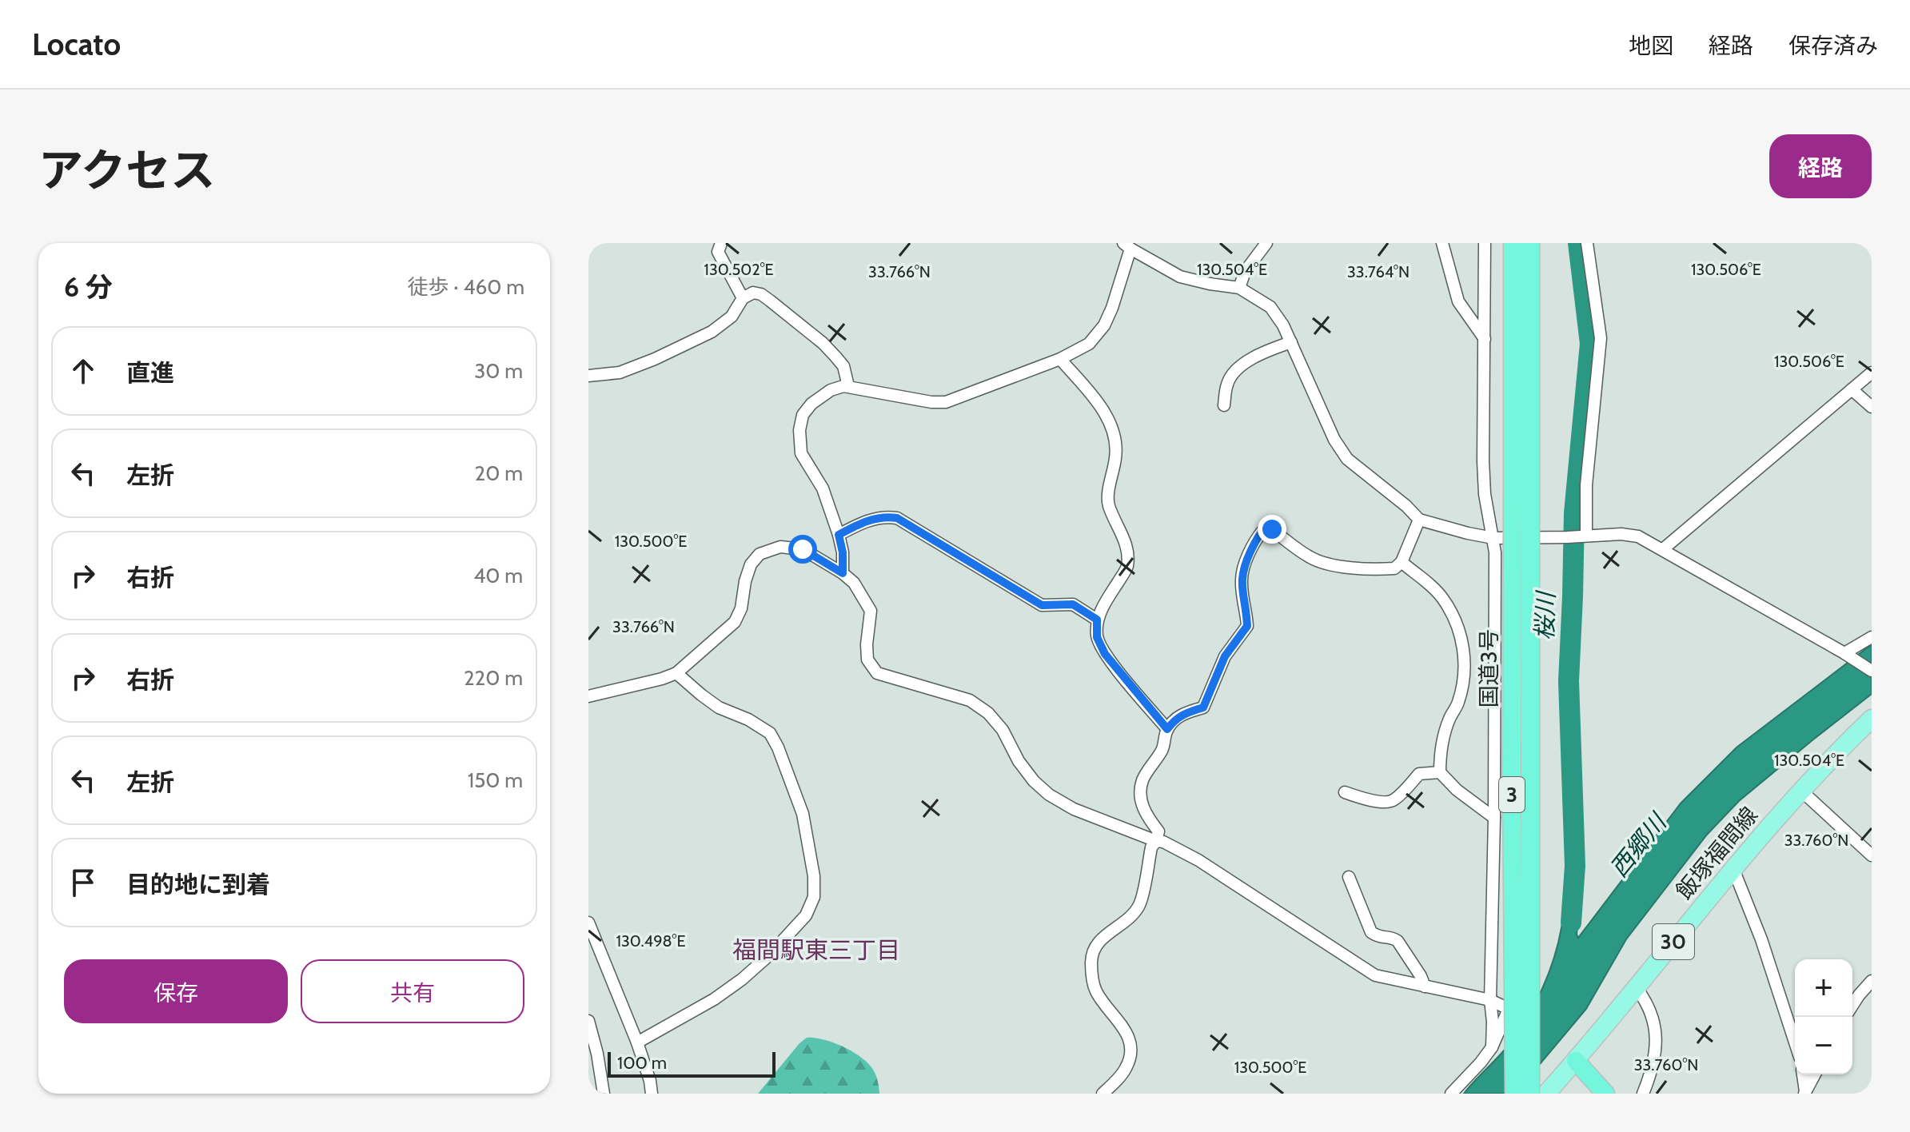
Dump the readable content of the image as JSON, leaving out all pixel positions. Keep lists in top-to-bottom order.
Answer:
{
  "streets": {
    "highway": ["国道3号", "3"],
    "main road": ["飯塚福間線", "30"]
  },
  "crossings": [
    ["飯塚福間線", "30"]
  ],
  "districts": ["福間駅東三丁目"],
  "water": ["桜川", "西郷川"],
  "scale_bar": "100 m",
  "page": {
    "header": "Locato",
    "nav": ["地図", "経路", "保存済み"],
    "title": "アクセス",
    "buttons": [
      "経路",
      ["保存", "共有"]
    ],
    "heading": ["6 分", "徒歩 · 460 m"],
    "list": [
      ["直進", "30 m"],
      ["左折", "20 m"],
      ["右折", "40 m"],
      ["右折", "220 m"],
      ["左折", "150 m"],
      "目的地に到着"
    ],
    "map_buttons": ["+", "−"],
    "scale": "100 m"
  },
  "coordinates": [
    "130.502°E",
    "130.504°E",
    "130.506°E",
    "33.766°N",
    "33.764°N",
    "130.500°E",
    "33.760°N",
    "130.498°E"
  ]
}
